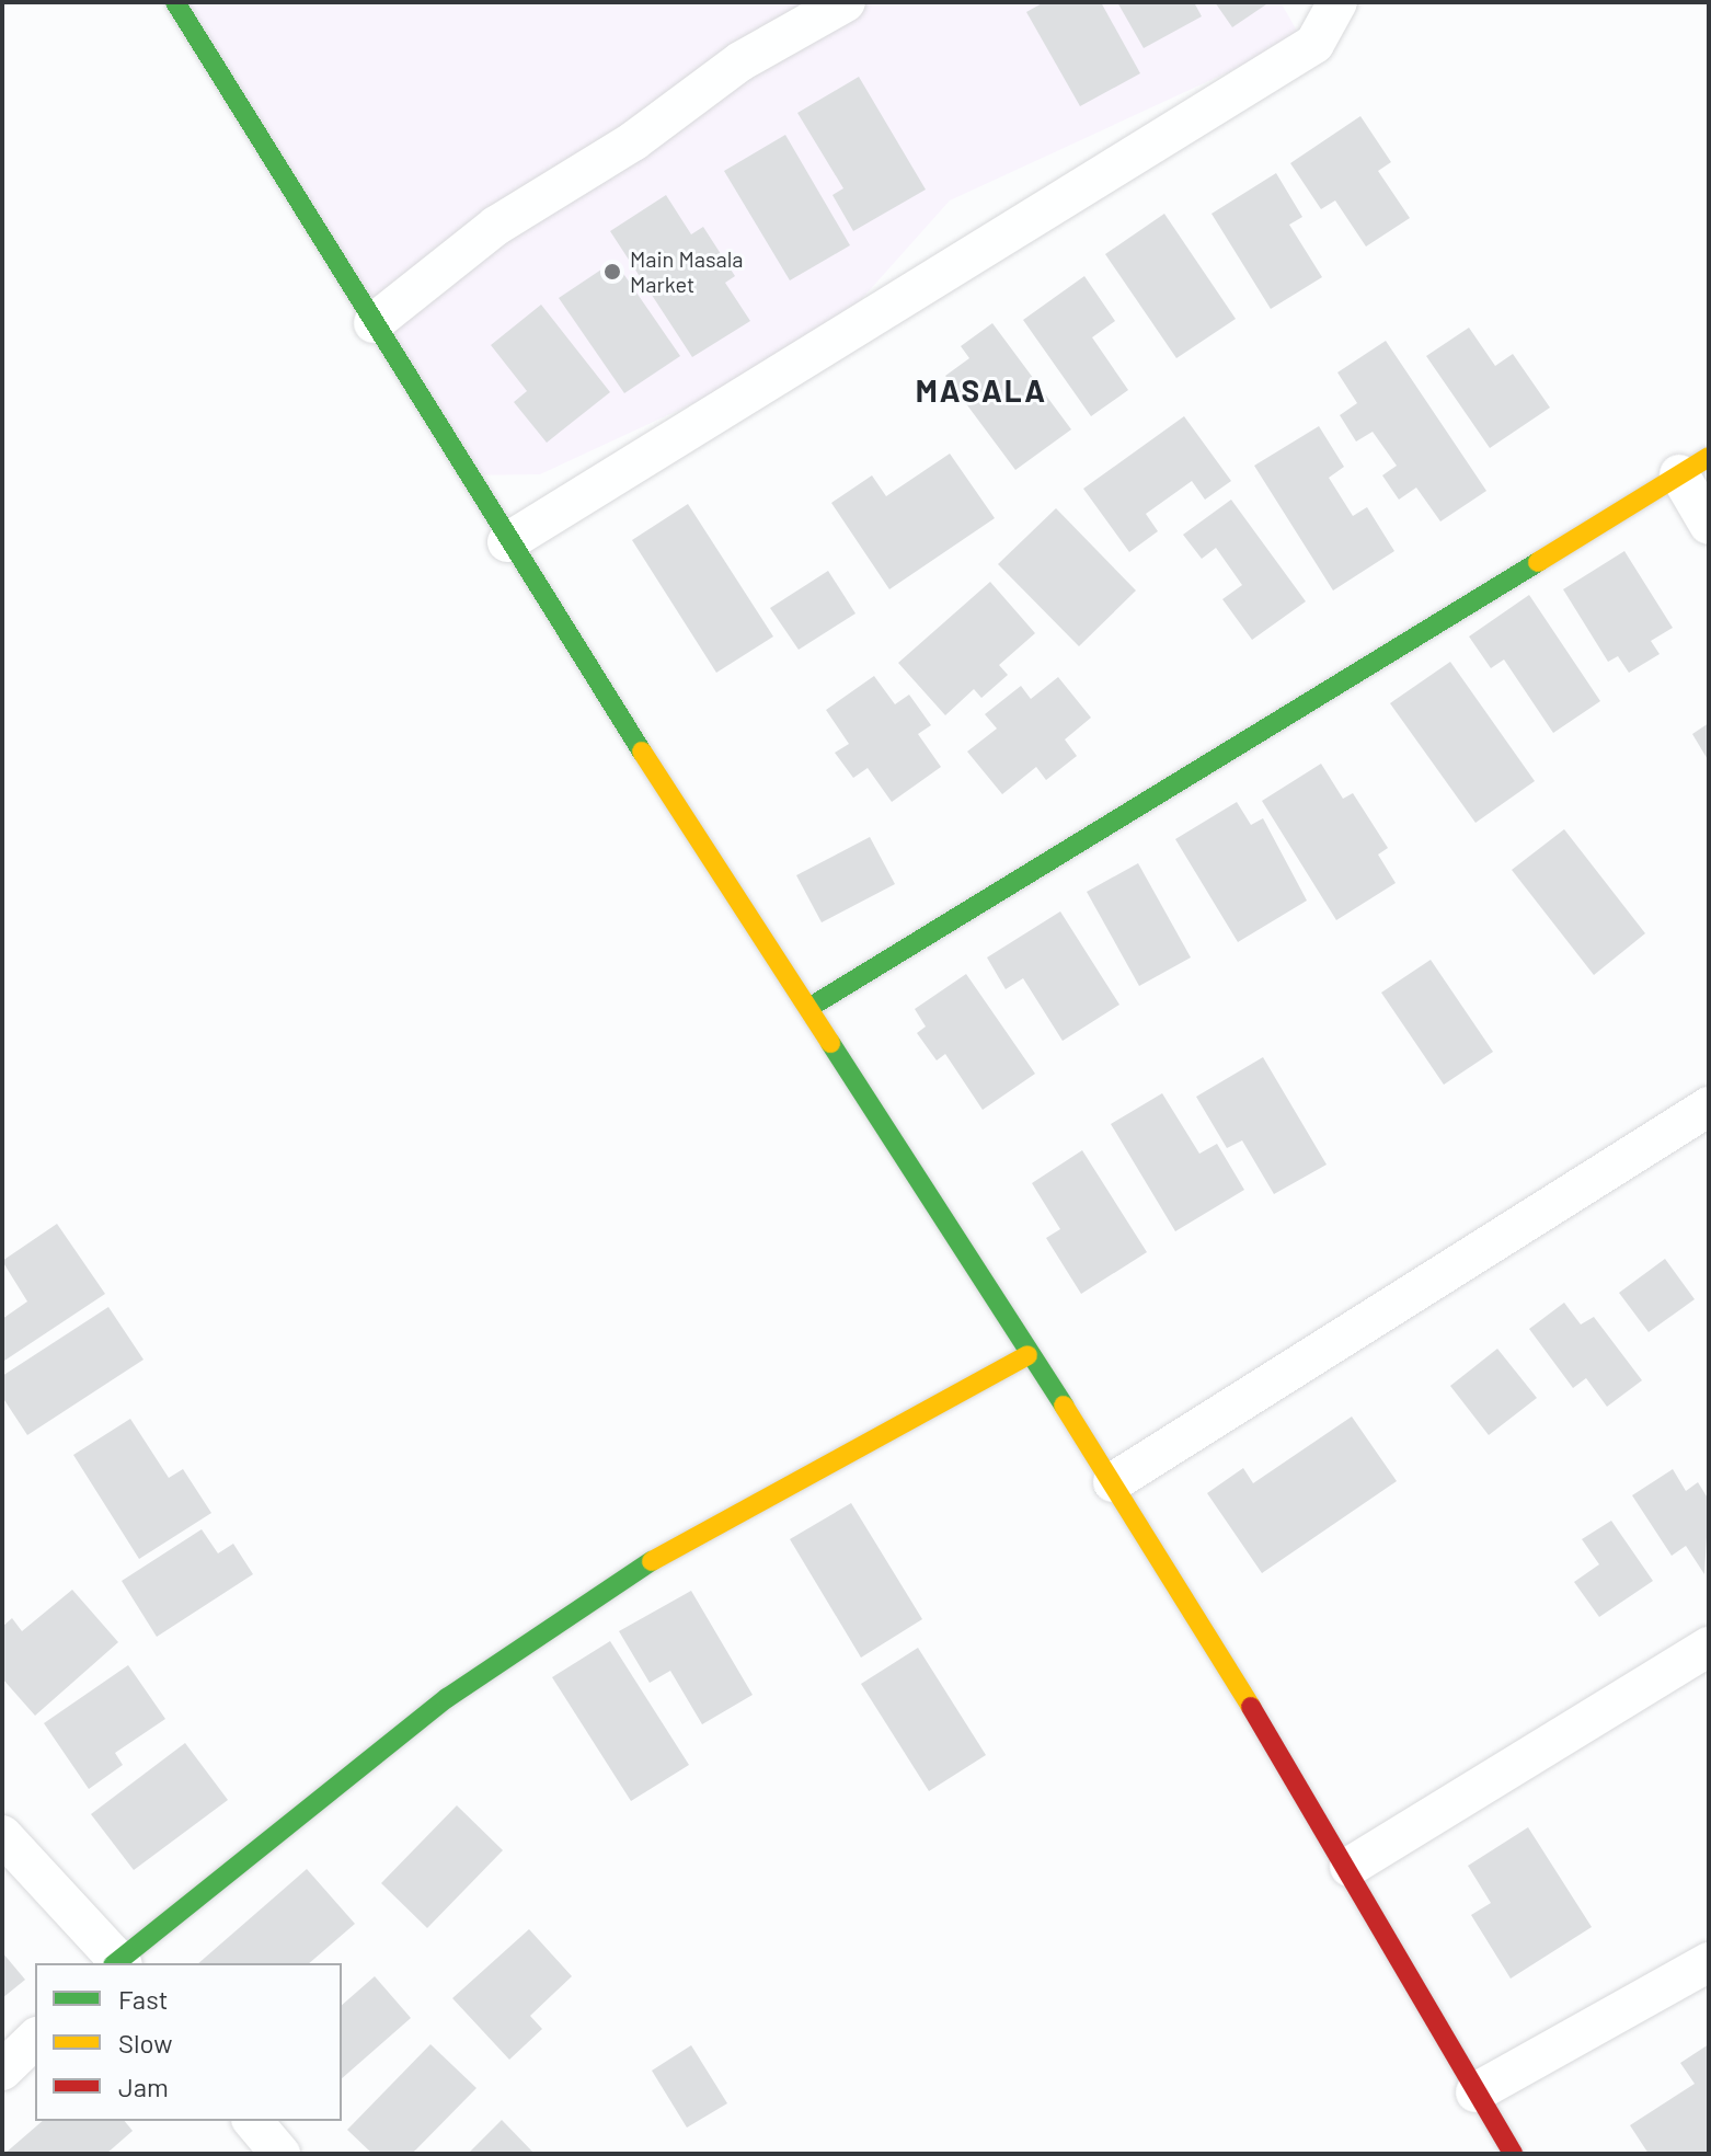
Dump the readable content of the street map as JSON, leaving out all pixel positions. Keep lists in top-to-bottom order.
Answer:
{
  "districts": ["MASALA"],
  "places": ["Main Masala Market"],
  "legend": ["Fast", "Slow", "Jam"]
}
